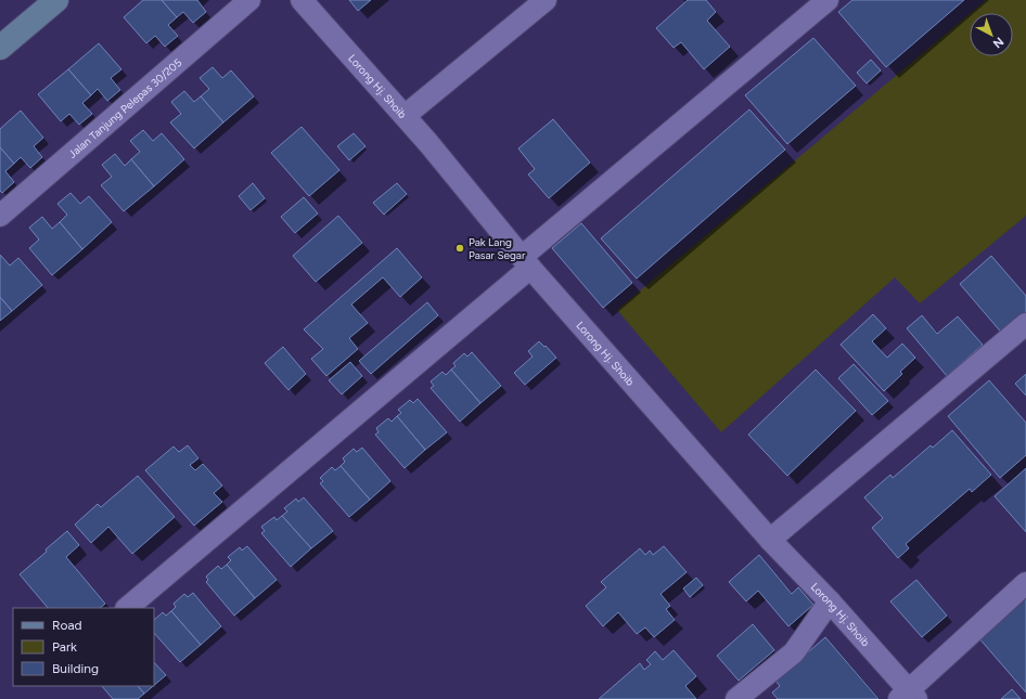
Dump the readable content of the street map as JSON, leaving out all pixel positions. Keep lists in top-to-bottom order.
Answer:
{
  "streets": {
    "street": ["Lorong Hj. Shoib", "Jalan Tanjung Pelepas 30/205"]
  },
  "places": ["Pak Lang Pasar Segar"],
  "legend": ["Road", "Park", "Building"],
  "north": "bottom right"
}
